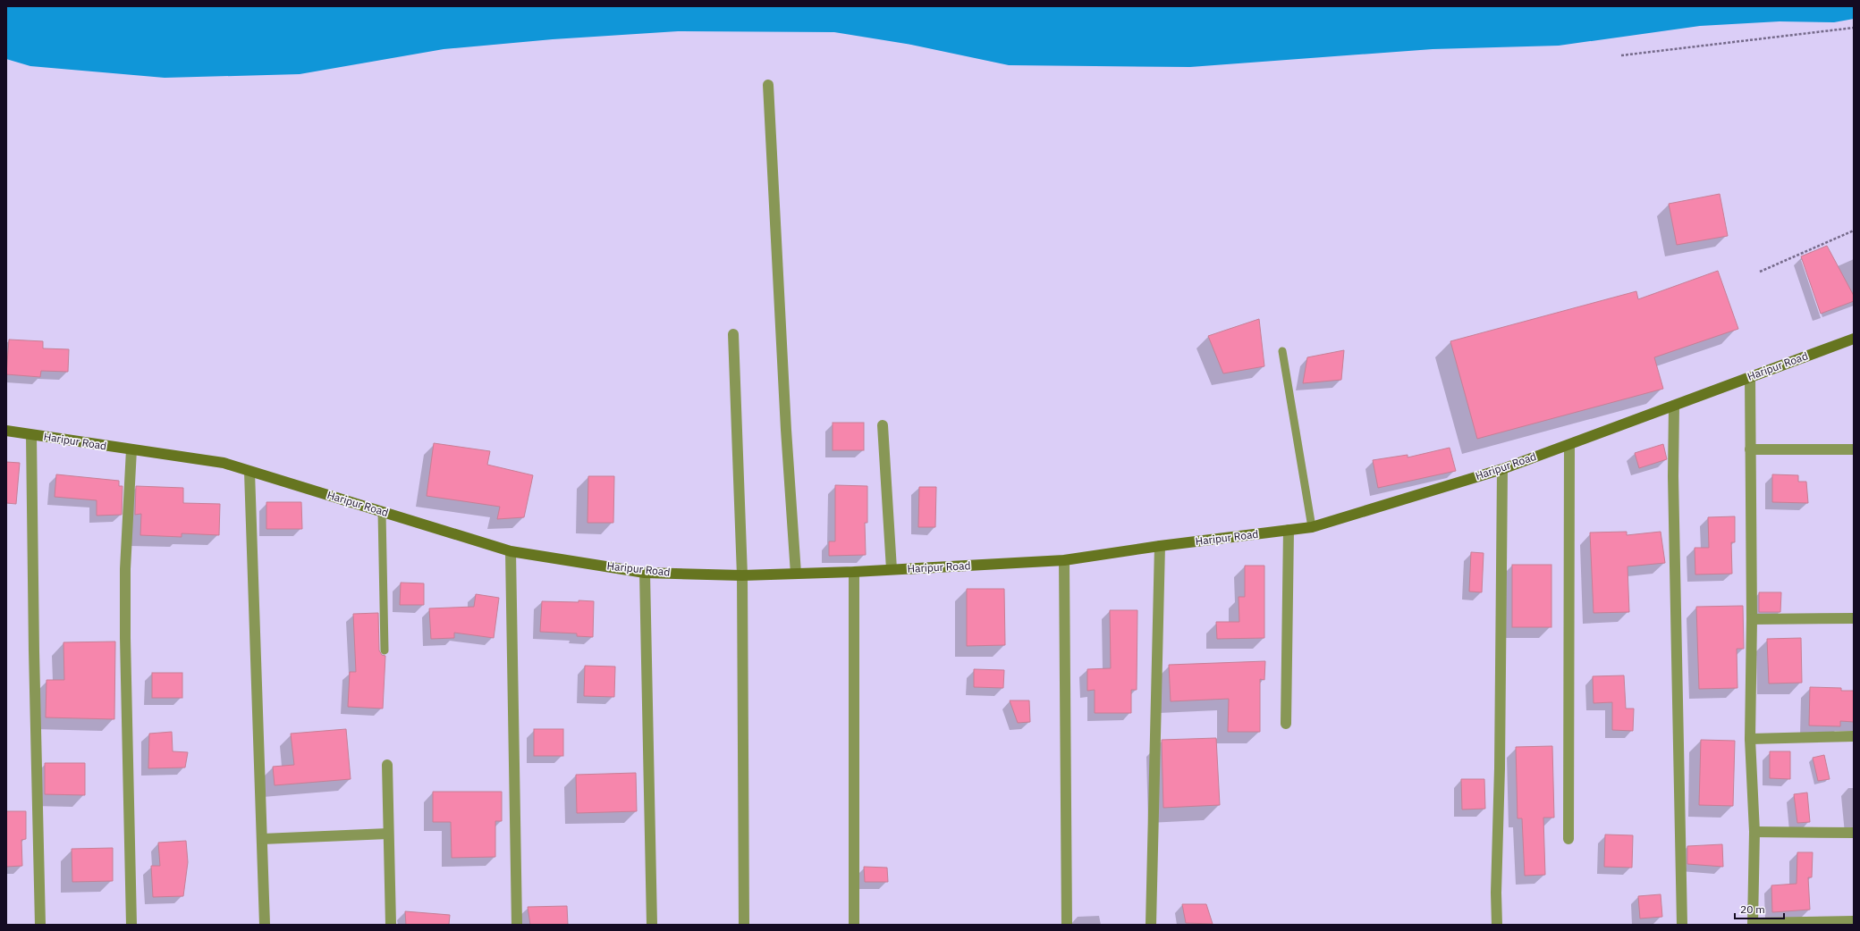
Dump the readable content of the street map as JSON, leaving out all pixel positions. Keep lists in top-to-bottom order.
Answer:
{
  "streets": {
    "street": ["Haripur Road"]
  },
  "scale_bar": "20 m"
}
